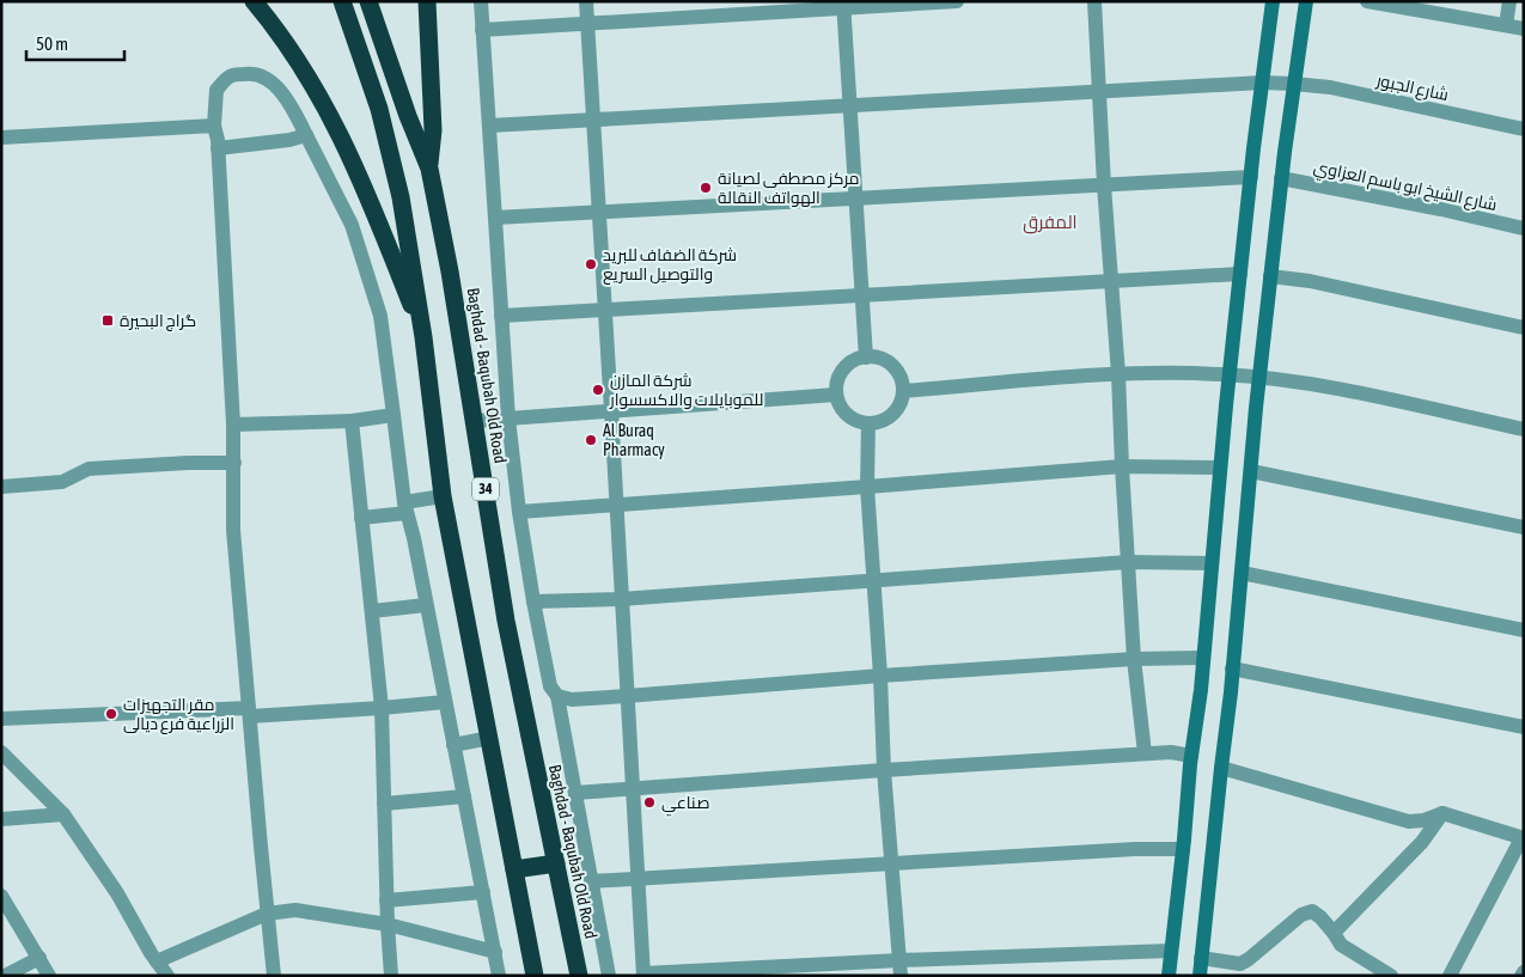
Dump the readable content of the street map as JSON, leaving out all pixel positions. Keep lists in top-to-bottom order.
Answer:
{
  "streets": {
    "highway": ["Baghdad - Baqubah Old Road", "34"],
    "street": ["شارع الجبور", "شارع الشيخ ابو باسم العزاوي"]
  },
  "districts": ["المفرق"],
  "places": {
    "other": [
      "مركز مصطفى لصيانة الهواتف النقالة",
      "شركة الضفاف للبريد والتوصيل السريع",
      "شركة المازن للموبايلات والاكسسوار",
      "Al Buraq Pharmacy",
      "مقر التجهيزات الزراعية فرع ديالى",
      "صناعي"
    ],
    "transit": ["گراج البحيرة"]
  },
  "scale_bar": "50 m"
}
